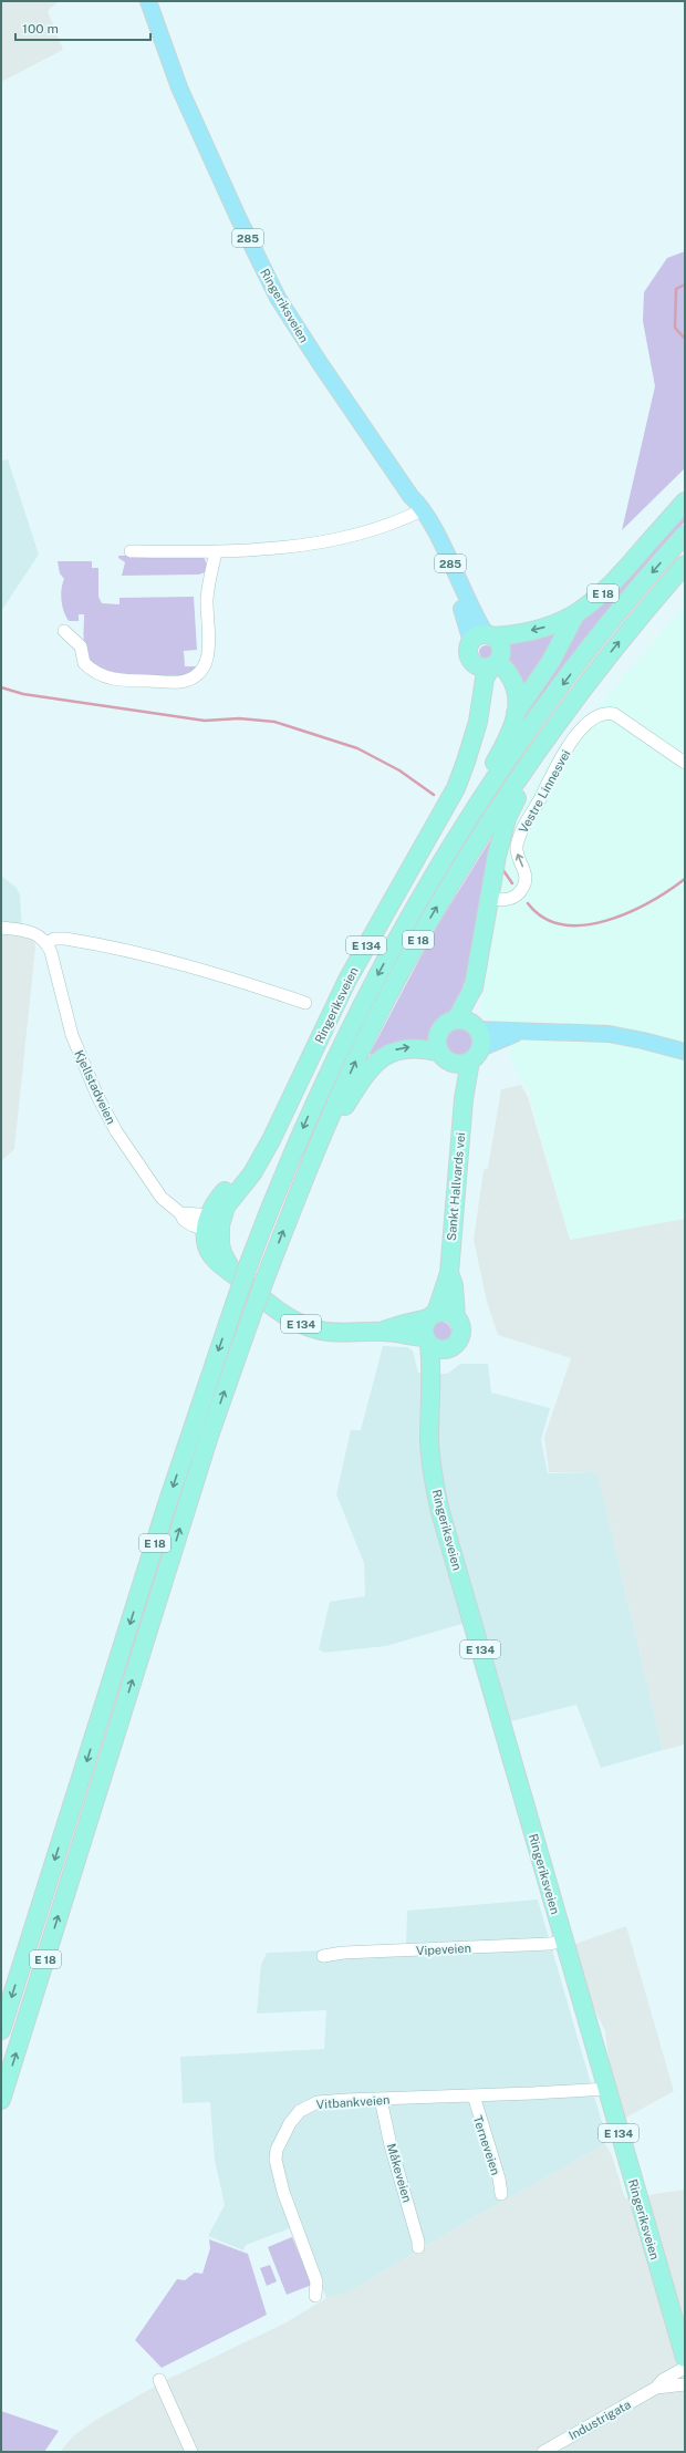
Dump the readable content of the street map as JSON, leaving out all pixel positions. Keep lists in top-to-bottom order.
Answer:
{
  "streets": {
    "highway": [
      "Ringeriksveien",
      "E 18",
      "E 134",
      "Sankt Hallvards vei"
    ],
    "main road": ["285"],
    "street": [
      "Vestre Linnesvei",
      "Kjellstadveien",
      "Vipeveien",
      "Vitbankveien",
      "Terneveien",
      "Måkeveien",
      "Industrigata"
    ]
  },
  "crossings": [
    ["Ringeriksveien", "E 18"],
    ["Ringeriksveien", "E 134"],
    ["Ringeriksveien", "Kjellstadveien"],
    ["Ringeriksveien", "Sankt Hallvards vei"],
    ["Ringeriksveien", "Vipeveien"],
    ["Ringeriksveien", "Vitbankveien"],
    ["E 18", "Vestre Linnesvei"],
    ["E 18", "E 134"],
    ["E 18", "Sankt Hallvards vei"],
    ["E 134", "Sankt Hallvards vei"],
    ["Vitbankveien", "Terneveien"],
    ["Vitbankveien", "Måkeveien"]
  ],
  "scale_bar": "100 m"
}
